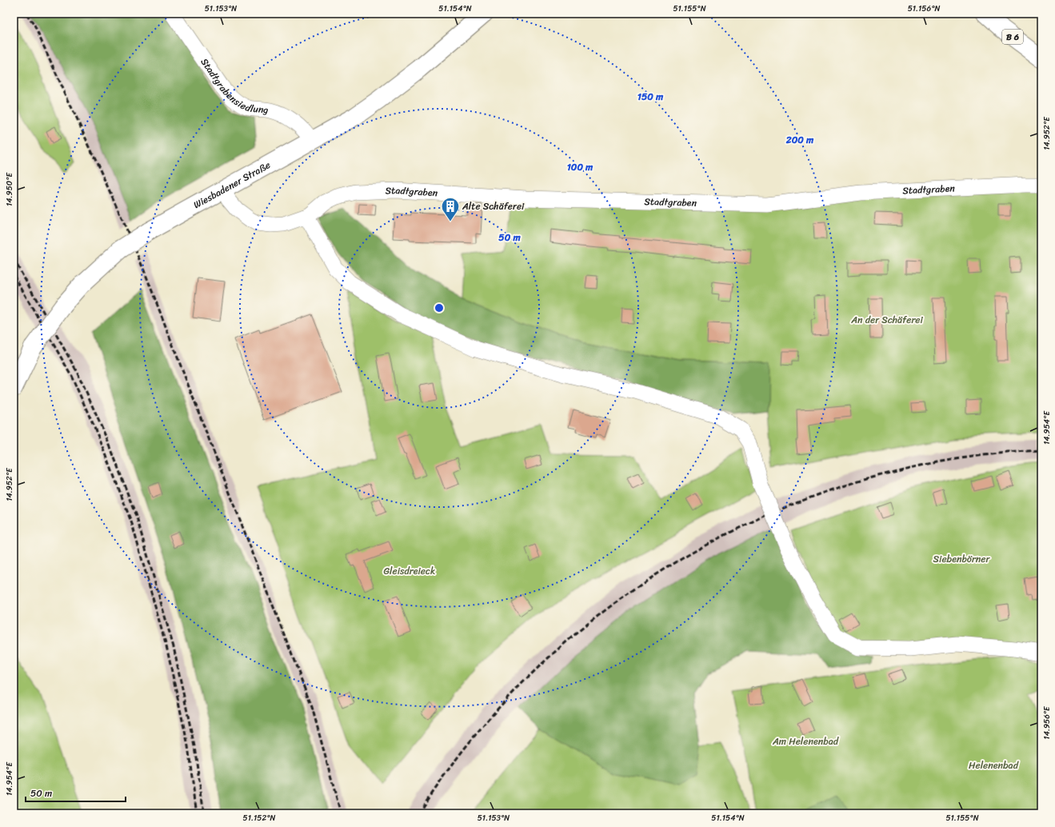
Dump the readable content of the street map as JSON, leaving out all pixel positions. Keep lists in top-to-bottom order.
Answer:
{
  "streets": {
    "main road": ["B 6", "Wiesbadener Straße"],
    "street": ["Stadtgrabensiedlung", "Stadtgraben"]
  },
  "crossings": [
    ["Stadtgrabensiedlung", "Wiesbadener Straße"],
    ["Wiesbadener Straße", "Stadtgraben"]
  ],
  "parks": [
    "An der Schäferei",
    "Siebenbörner",
    "Gleisdreieck",
    "Am Helenenbad",
    "Helenenbad"
  ],
  "places": {
    "building": ["Alte Schäferei"]
  },
  "scale_bar": "50 m",
  "coordinates": [
    "51.153°N",
    "51.154°N",
    "51.155°N",
    "51.156°N",
    "14.952°E",
    "14.950°E",
    "14.954°E",
    "14.956°E",
    "51.152°N"
  ],
  "rings": [
    "150 m",
    "200 m",
    "100 m",
    "50 m"
  ]
}
